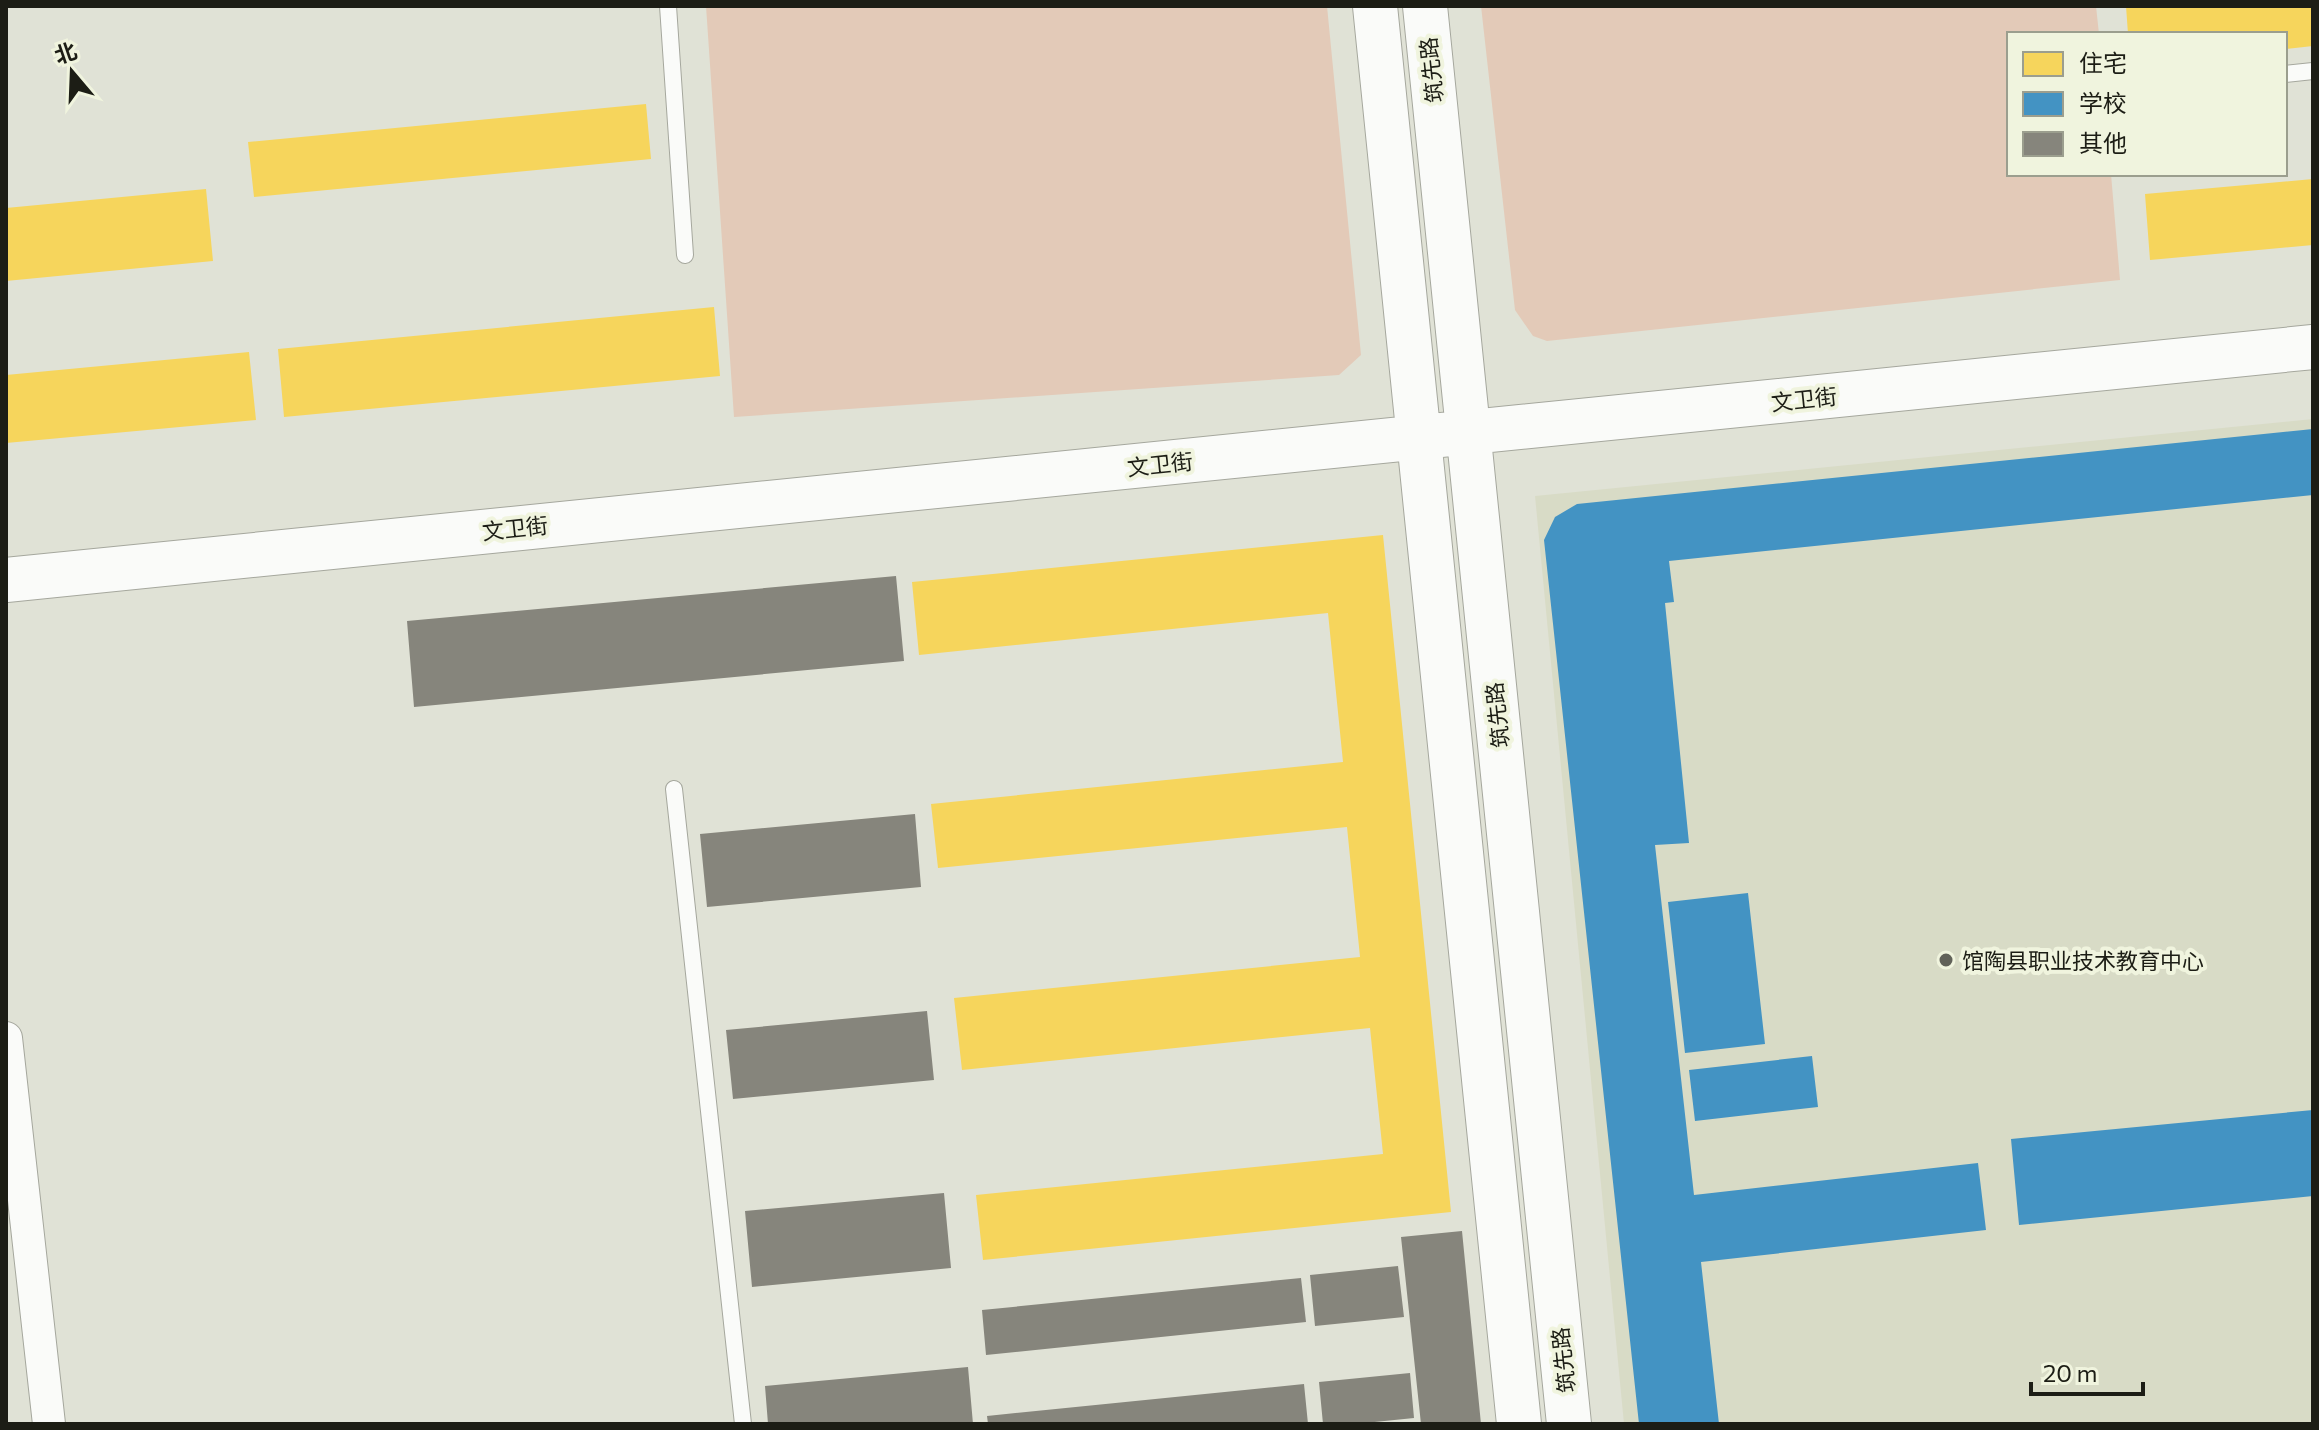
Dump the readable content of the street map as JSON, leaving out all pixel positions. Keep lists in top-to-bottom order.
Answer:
{
  "streets": {
    "street": ["筑先路", "文卫街"]
  },
  "crossings": [
    ["筑先路", "文卫街"]
  ],
  "places": ["馆陶县职业技术教育中心"],
  "legend": ["住宅", "学校", "其他"],
  "scale_bar": "20 m",
  "north": "top"
}
